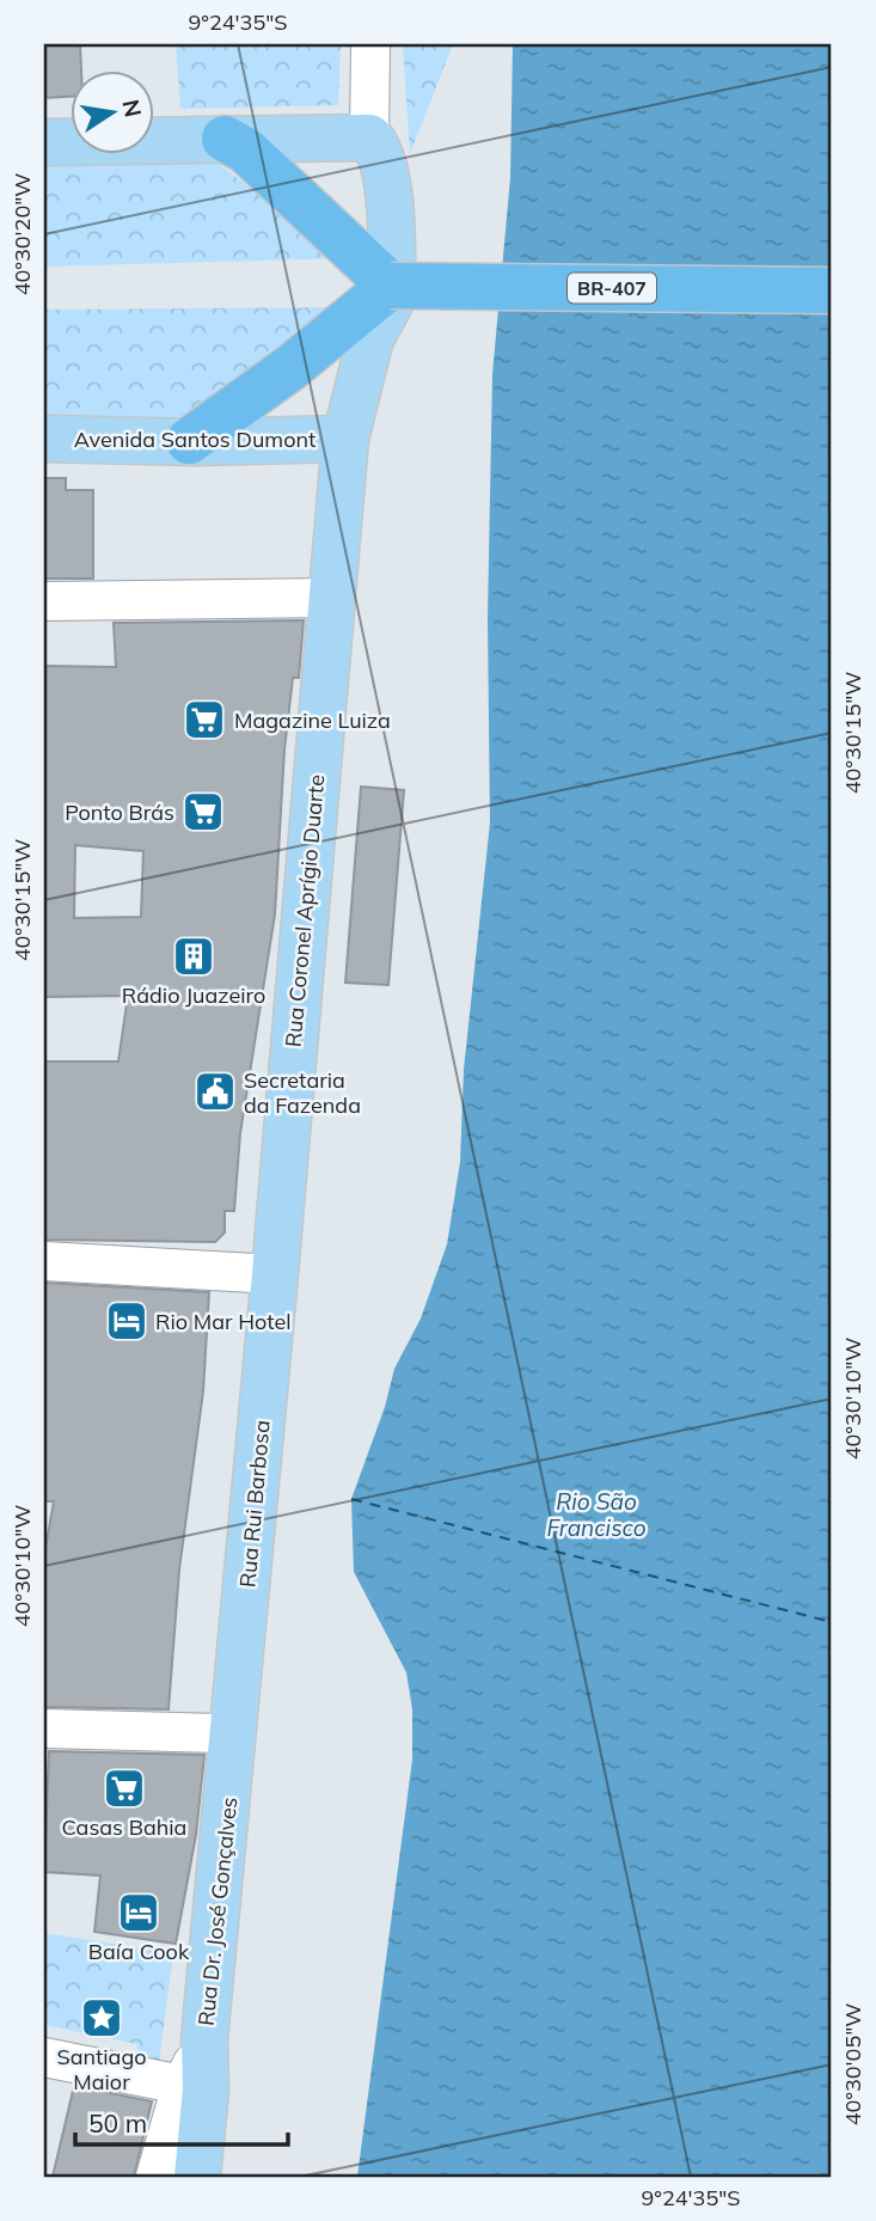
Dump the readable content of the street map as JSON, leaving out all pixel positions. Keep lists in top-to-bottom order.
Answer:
{
  "streets": {
    "highway": ["BR-407"],
    "main road": [
      "Avenida Santos Dumont",
      "Rua Coronel Aprígio Duarte",
      "Rua Rui Barbosa",
      "Rua Dr. José Gonçalves"
    ]
  },
  "crossings": [
    ["BR-407", "Rua Coronel Aprígio Duarte"],
    ["Avenida Santos Dumont", "Rua Coronel Aprígio Duarte"],
    ["Rua Coronel Aprígio Duarte", "Rua Rui Barbosa"],
    ["Rua Rui Barbosa", "Rua Dr. José Gonçalves"]
  ],
  "water": ["Rio São Francisco"],
  "places": {
    "supermarket": ["Magazine Luiza", "Ponto Brás", "Casas Bahia"],
    "building": ["Rádio Juazeiro"],
    "public building": ["Secretaria da Fazenda"],
    "hotel": ["Rio Mar Hotel", "Baía Cook"],
    "place": ["Santiago Maior"]
  },
  "scale_bar": "50 m",
  "north": "right",
  "coordinates": [
    "9°24'35\"S",
    "40°30'20\"W",
    "40°30'15\"W",
    "40°30'10\"W",
    "40°30'05\"W"
  ]
}
